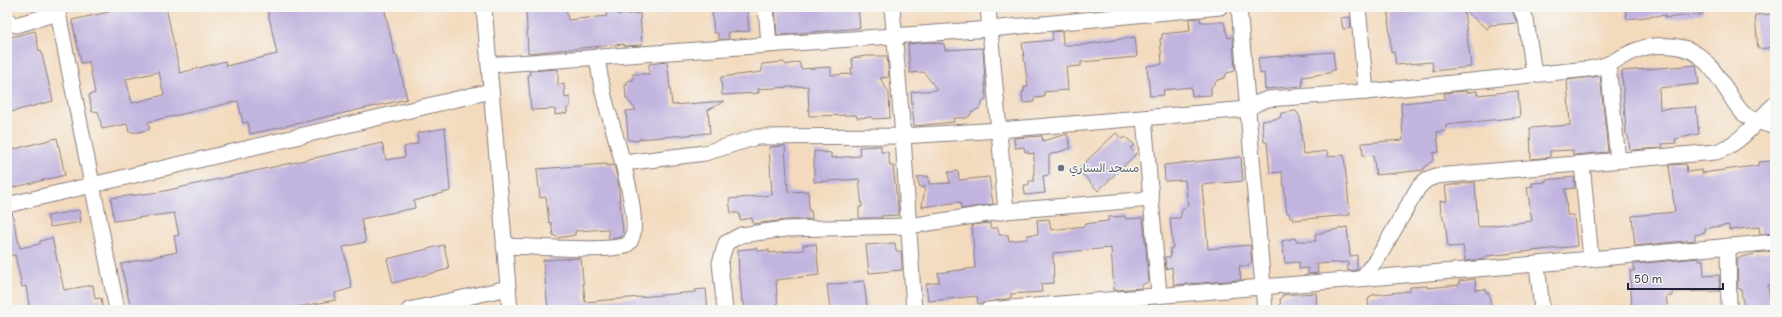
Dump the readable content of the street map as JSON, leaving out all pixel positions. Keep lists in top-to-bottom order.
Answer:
{
  "places": ["مسجد السناري"],
  "scale_bar": "50 m"
}
